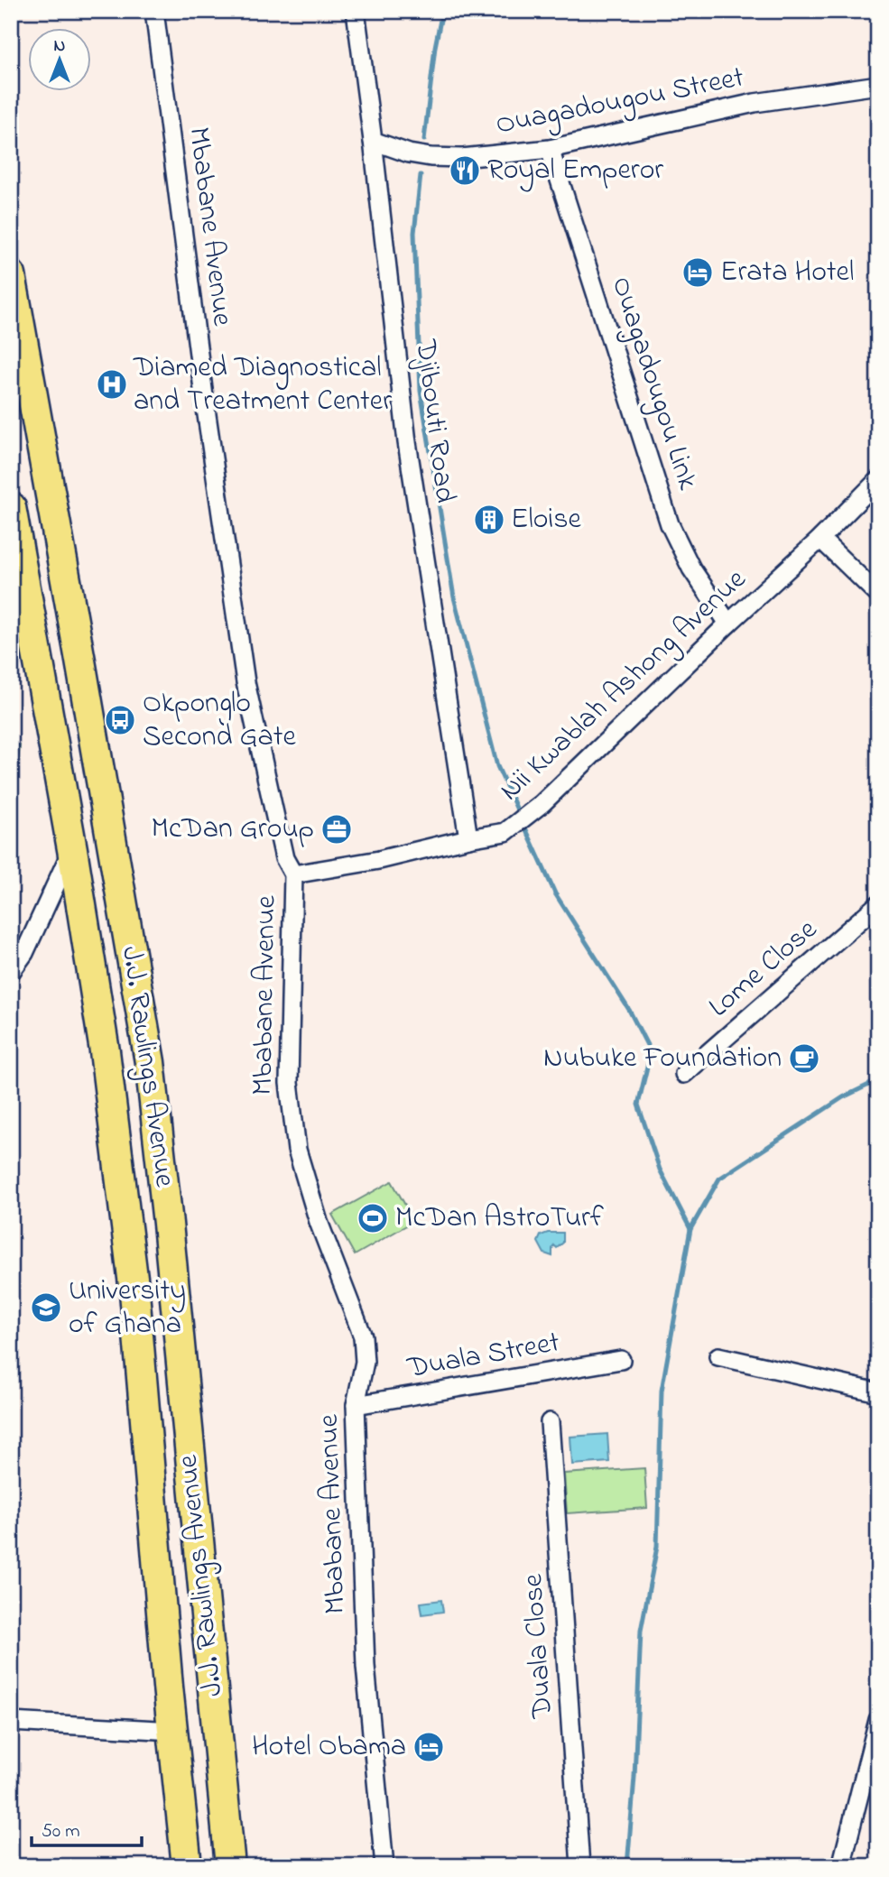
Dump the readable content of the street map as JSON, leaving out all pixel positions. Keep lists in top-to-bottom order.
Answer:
{
  "streets": {
    "highway": ["J.J. Rawlings Avenue"],
    "street": [
      "Ouagadougou Street",
      "Mbabane Avenue",
      "Ouagadougou Link",
      "Djibouti Road",
      "Nii Kwablah Ashong Avenue",
      "Lome Close",
      "Duala Street",
      "Duala Close"
    ]
  },
  "crossings": [
    ["Ouagadougou Street", "Ouagadougou Link"],
    ["Ouagadougou Street", "Djibouti Road"],
    ["Mbabane Avenue", "Nii Kwablah Ashong Avenue"],
    ["Mbabane Avenue", "Duala Street"],
    ["Ouagadougou Link", "Nii Kwablah Ashong Avenue"],
    ["Djibouti Road", "Nii Kwablah Ashong Avenue"]
  ],
  "places": {
    "restaurant": ["Royal Emperor"],
    "hotel": ["Erata Hotel", "Hotel Obama"],
    "hospital": ["Diamed Diagnostical and Treatment Center"],
    "building": ["Eloise"],
    "bus stop": ["Okponglo Second Gate"],
    "office": ["McDan Group"],
    "cafe": ["Nubuke Foundation"],
    "sports": ["McDan AstroTurf"],
    "school or university": ["University of Ghana"]
  },
  "scale_bar": "50 m",
  "north": "top"
}
